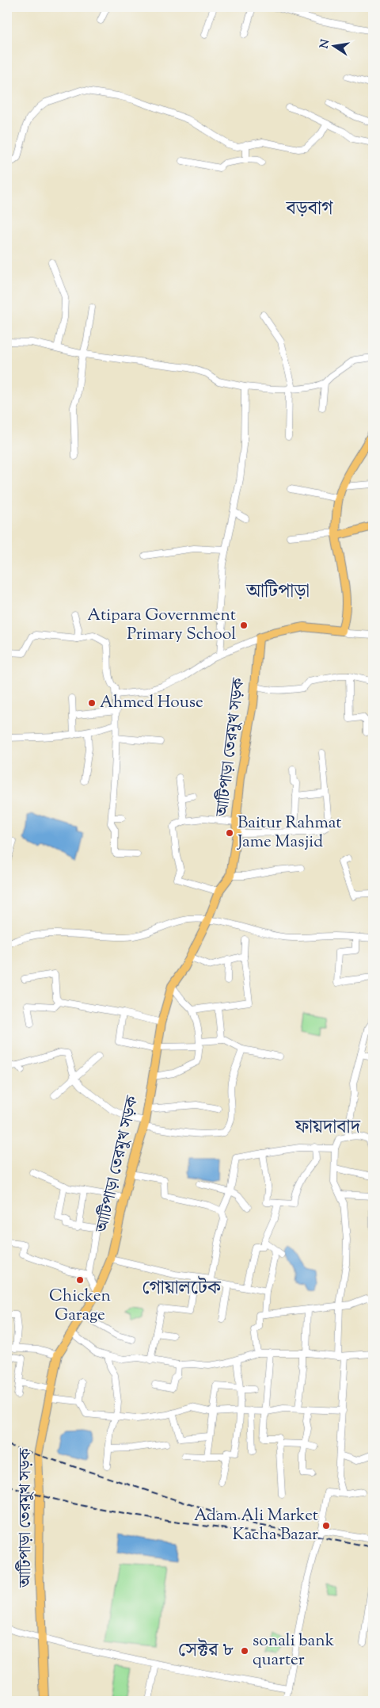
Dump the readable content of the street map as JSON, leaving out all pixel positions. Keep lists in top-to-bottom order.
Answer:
{
  "streets": {
    "main road": ["আটিপাড়া তেরমুখ সড়ক"]
  },
  "districts": [
    "বড়বাগ",
    "আটিপাড়া",
    "ফায়দাবাদ",
    "গোয়ালটেক",
    "সেক্টর ৮"
  ],
  "places": [
    "Atipara Government Primary School",
    "Ahmed House",
    "Baitur Rahmat Jame Masjid",
    "Chicken Garage",
    "Adam Ali Market Kacha Bazar",
    "sonali bank quarter"
  ],
  "north": "left"
}
